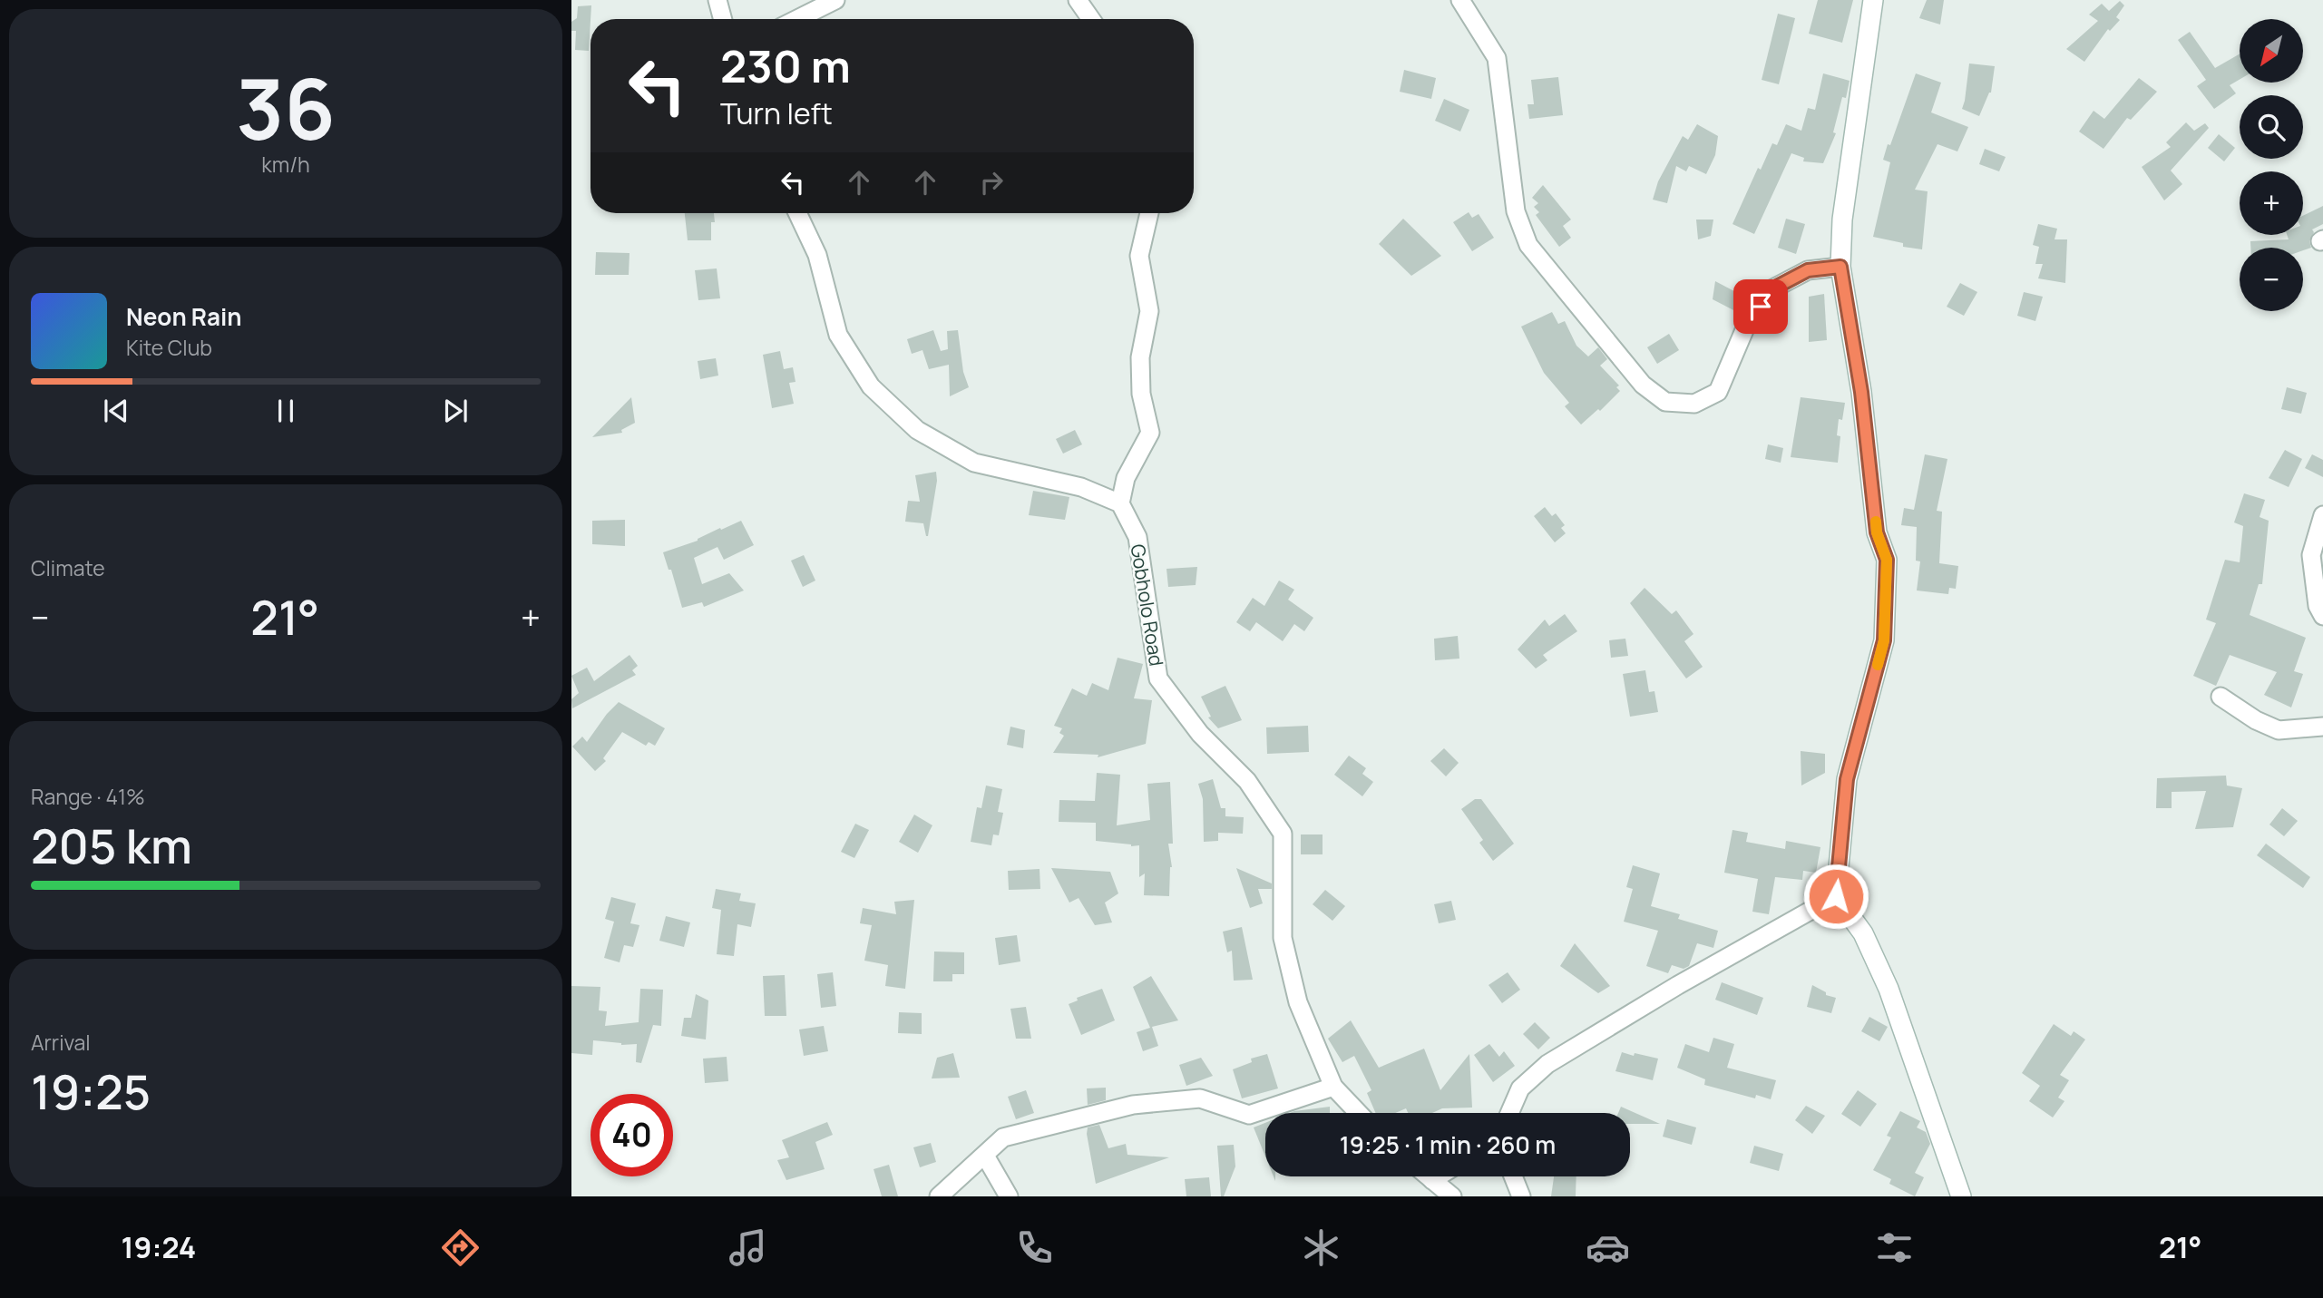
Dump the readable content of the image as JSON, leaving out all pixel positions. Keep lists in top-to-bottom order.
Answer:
{
  "streets": {
    "street": ["Gobholo Road"]
  },
  "north": "bottom left",
  "page": {
    "tile": [
      ["36", "km/h"],
      "Climate",
      ["Range · 41%", "205 km"],
      ["Arrival", "19:25"]
    ],
    "map_buttons": ["+", "−"],
    "turn": ["230 m", "Turn left"],
    "song": ["Neon Rain", "Kite Club"],
    "heat": ["−", "21°", "+"],
    "limit": "40",
    "trip": "19:25 · 1 min · 260 m",
    "tabs": ["19:24", "21°"]
  }
}
